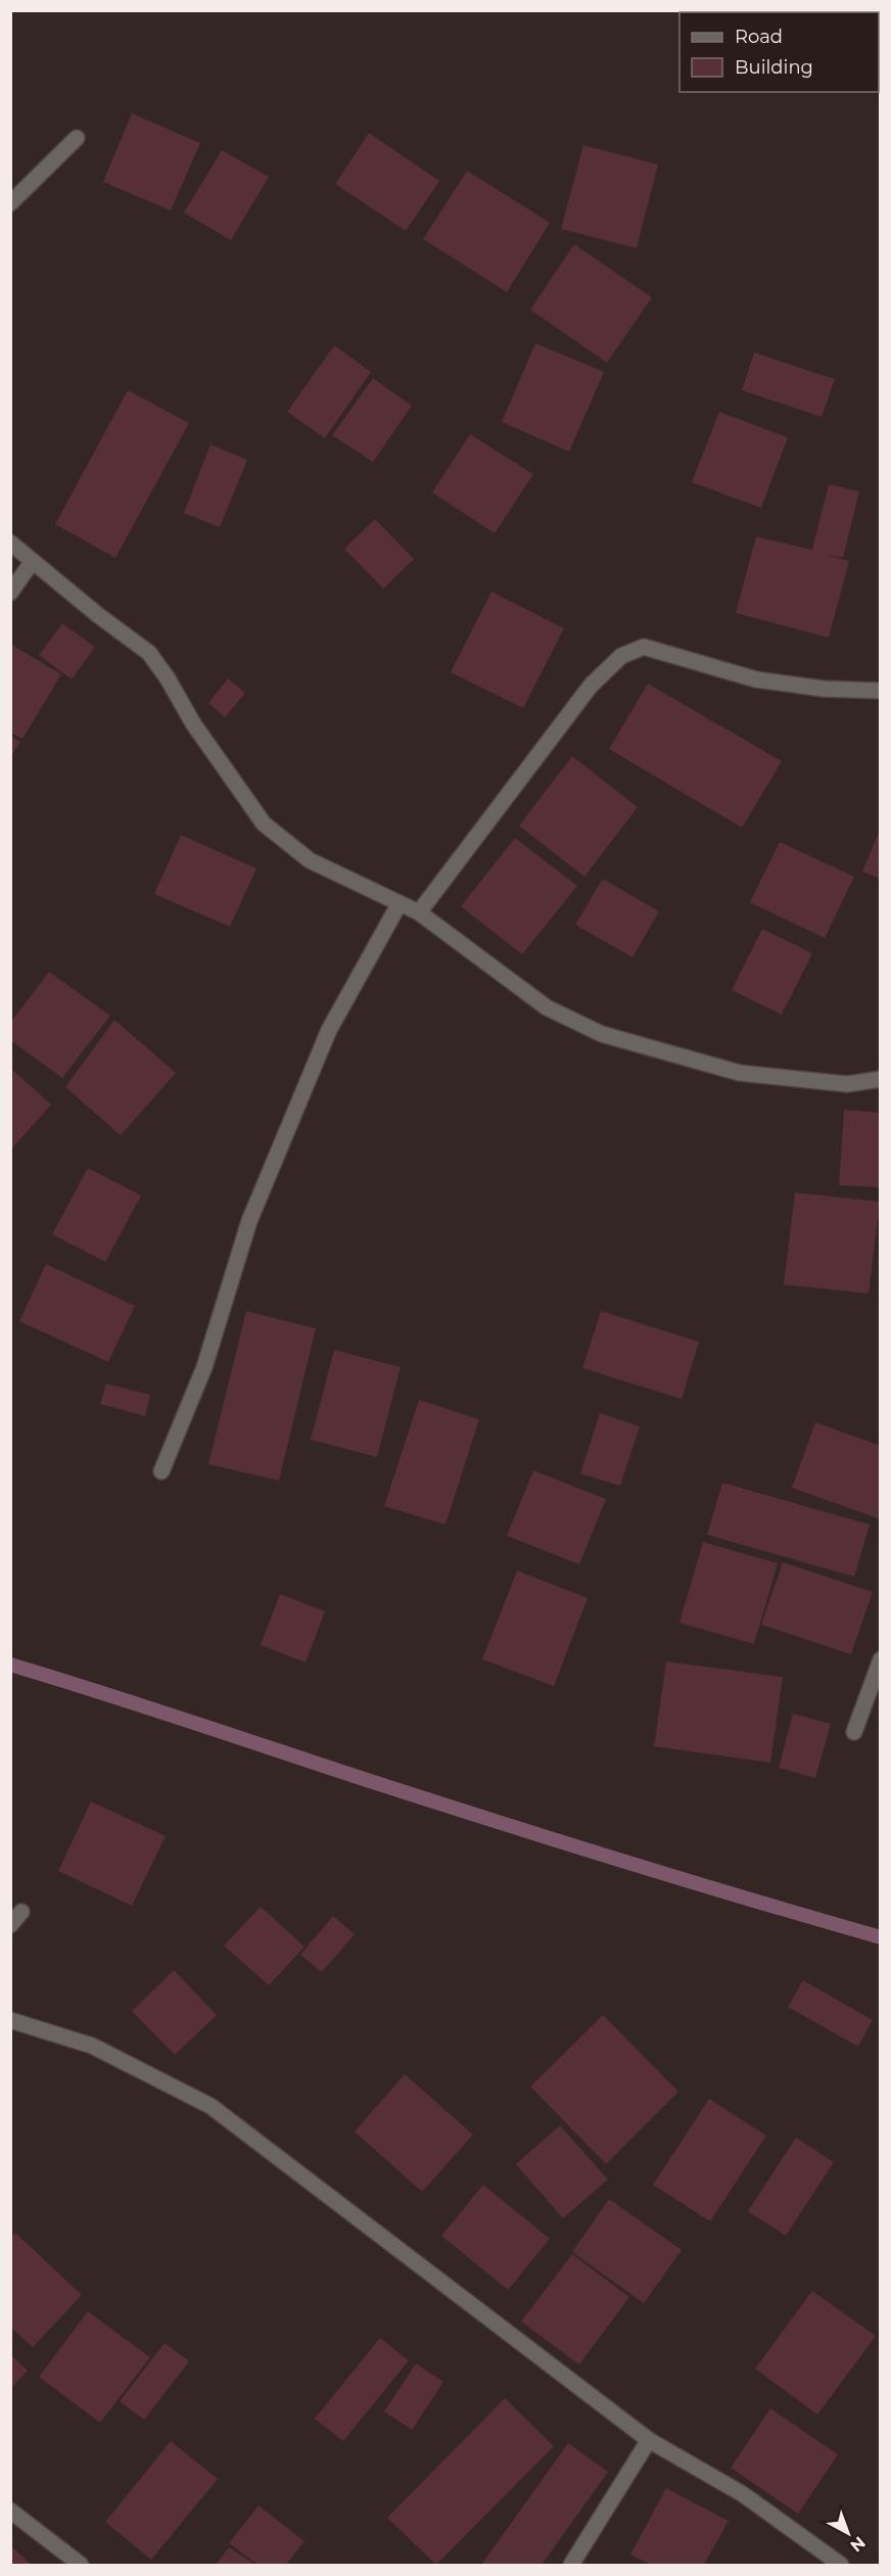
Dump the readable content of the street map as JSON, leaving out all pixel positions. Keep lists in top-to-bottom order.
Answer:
{
  "legend": ["Road", "Building"],
  "north": "bottom right"
}
